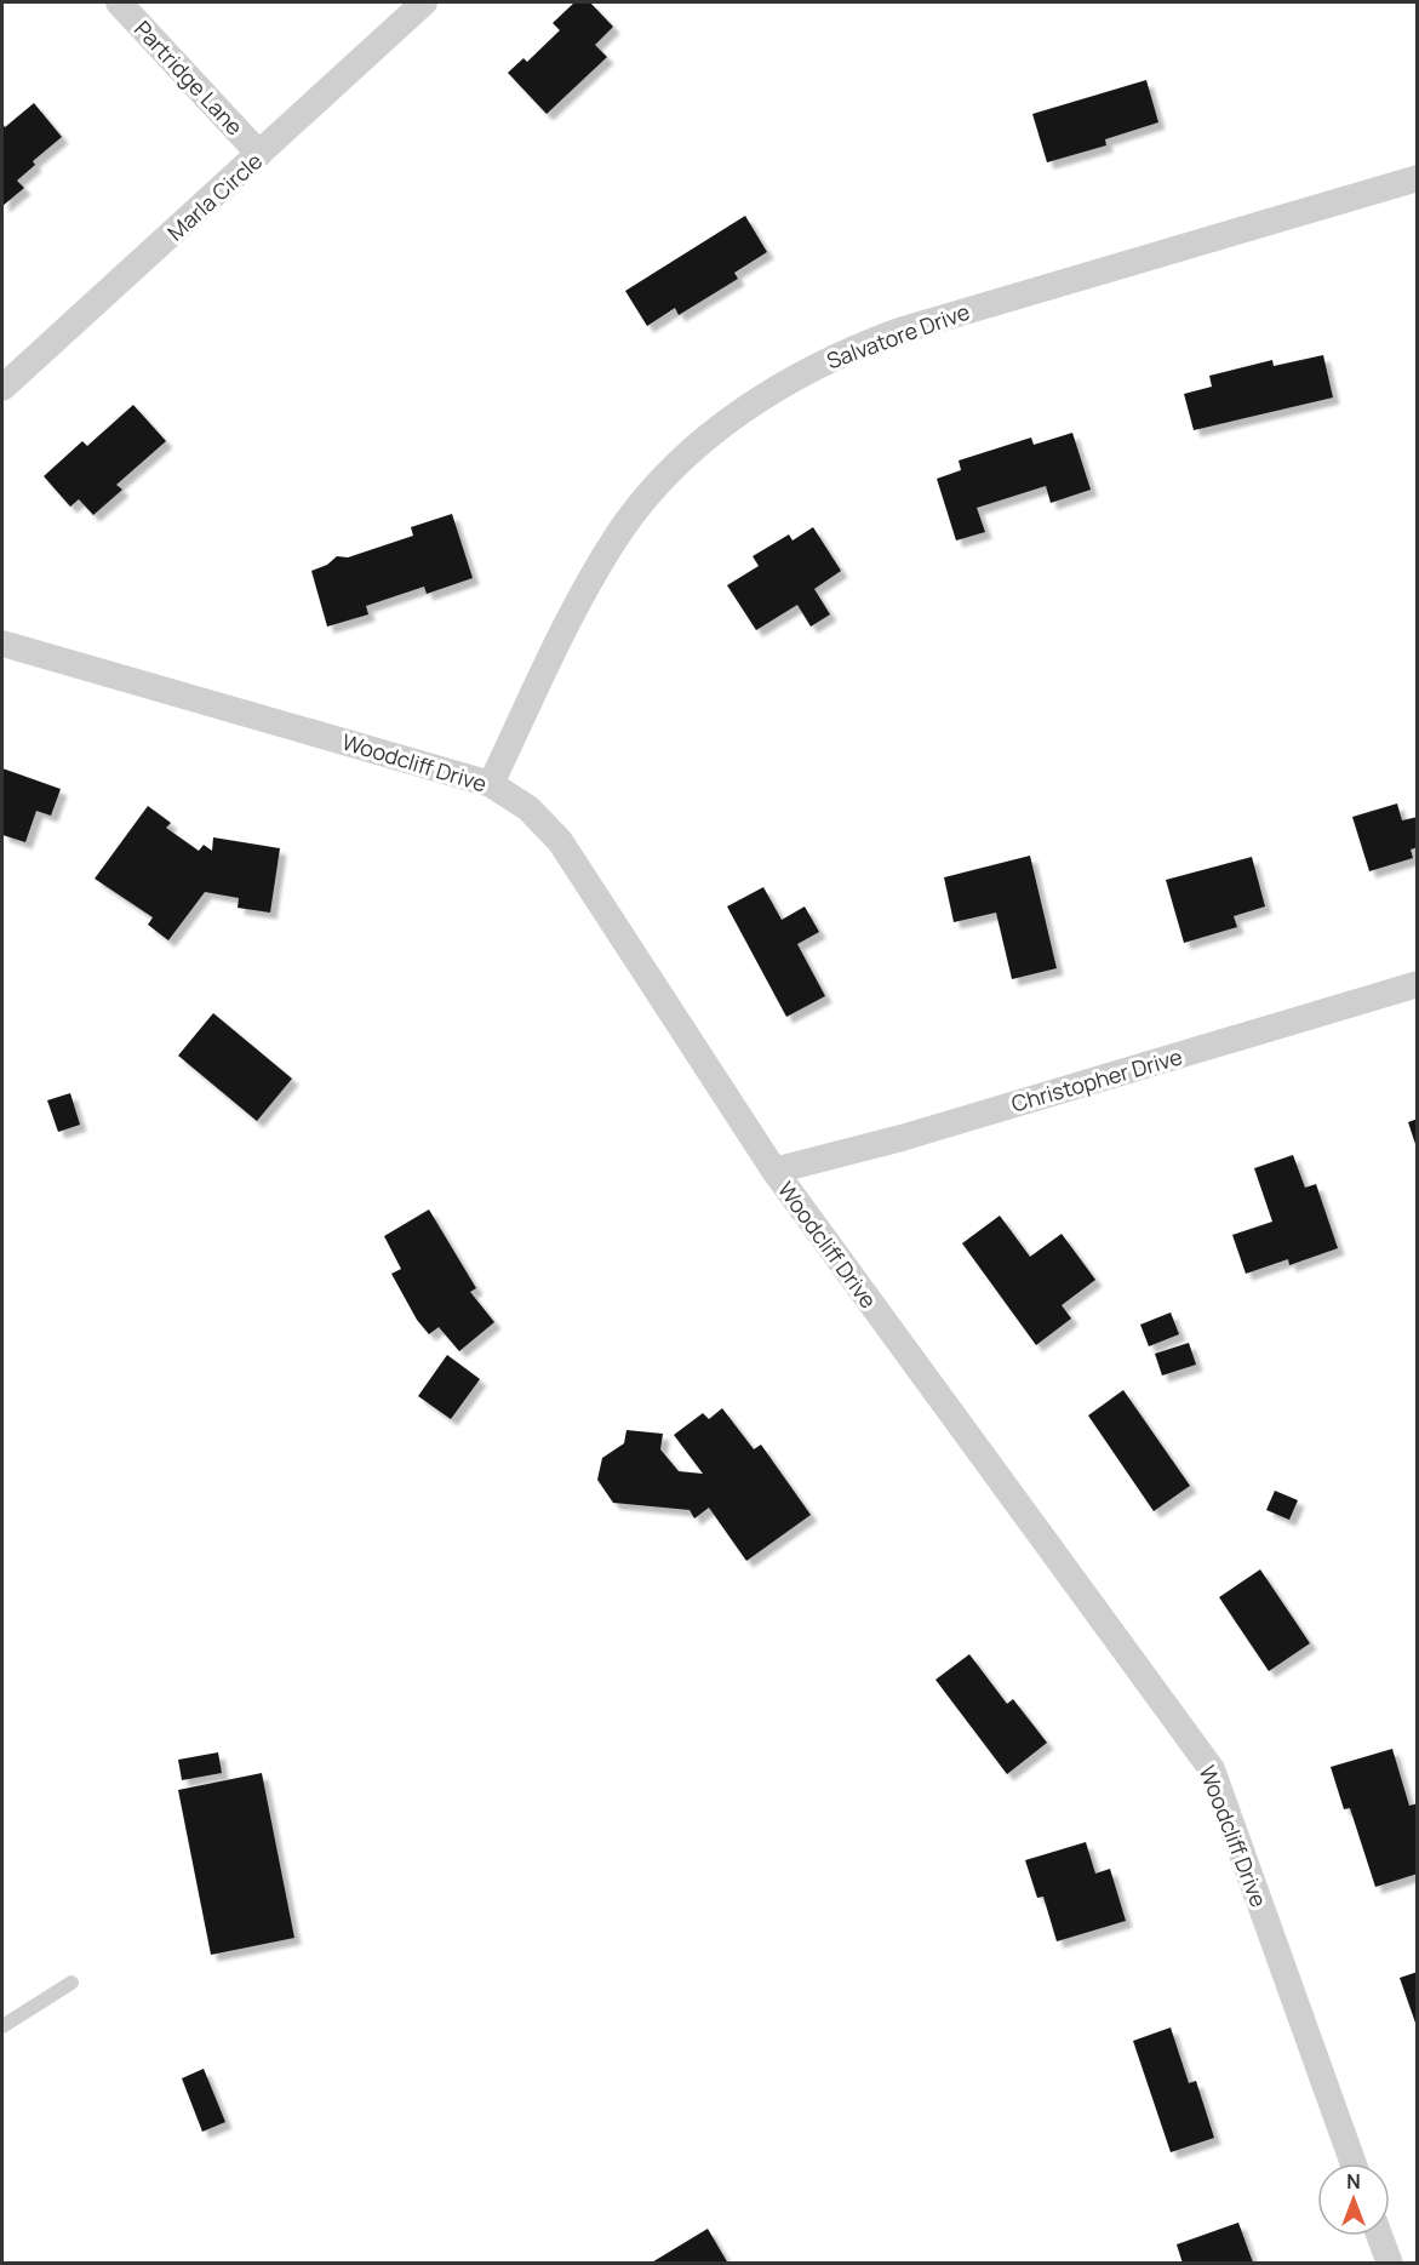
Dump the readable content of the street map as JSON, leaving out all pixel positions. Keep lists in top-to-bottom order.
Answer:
{
  "streets": {
    "street": [
      "Partridge Lane",
      "Marla Circle",
      "Salvatore Drive",
      "Woodcliff Drive",
      "Christopher Drive"
    ]
  },
  "crossings": [
    ["Partridge Lane", "Marla Circle"],
    ["Salvatore Drive", "Woodcliff Drive"],
    ["Woodcliff Drive", "Christopher Drive"]
  ],
  "north": "top"
}
